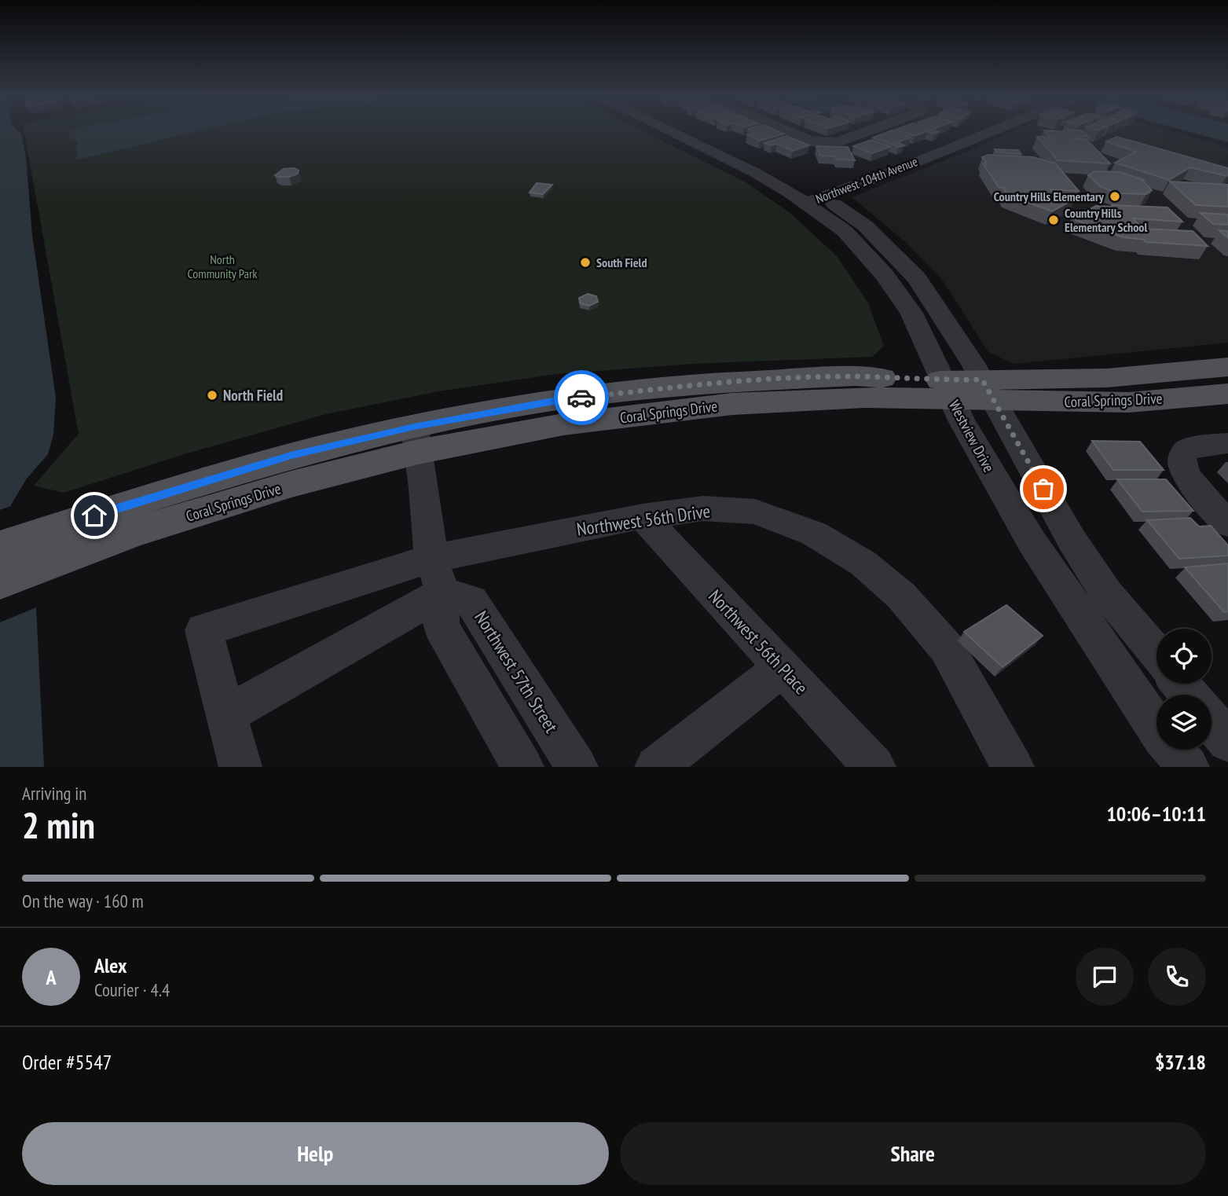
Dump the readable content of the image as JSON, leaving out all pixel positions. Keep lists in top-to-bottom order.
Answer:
{
  "streets": {
    "main road": ["Coral Springs Drive"],
    "street": [
      "Northwest 104th Avenue",
      "Westview Drive",
      "Northwest 56th Drive",
      "Northwest 56th Place",
      "Northwest 57th Street"
    ]
  },
  "crossings": [
    ["Northwest 104th Avenue", "Westview Drive"],
    ["Coral Springs Drive", "Westview Drive"],
    ["Northwest 56th Drive", "Northwest 56th Place"],
    ["Northwest 56th Drive", "Northwest 57th Street"]
  ],
  "parks": ["North Community Park"],
  "places": [
    "Country Hills Elementary",
    "Country Hills Elementary School",
    "South Field",
    "North Field"
  ],
  "page": {
    "heading": ["2 min", "Arriving in", "10:06–10:11"],
    "panel": [
      "Alex",
      "Courier · 4.4",
      "Order #5547",
      "$37.18"
    ],
    "bar": "On the way · 160 m",
    "round": "A",
    "buttons": ["Help", "Share"]
  }
}
